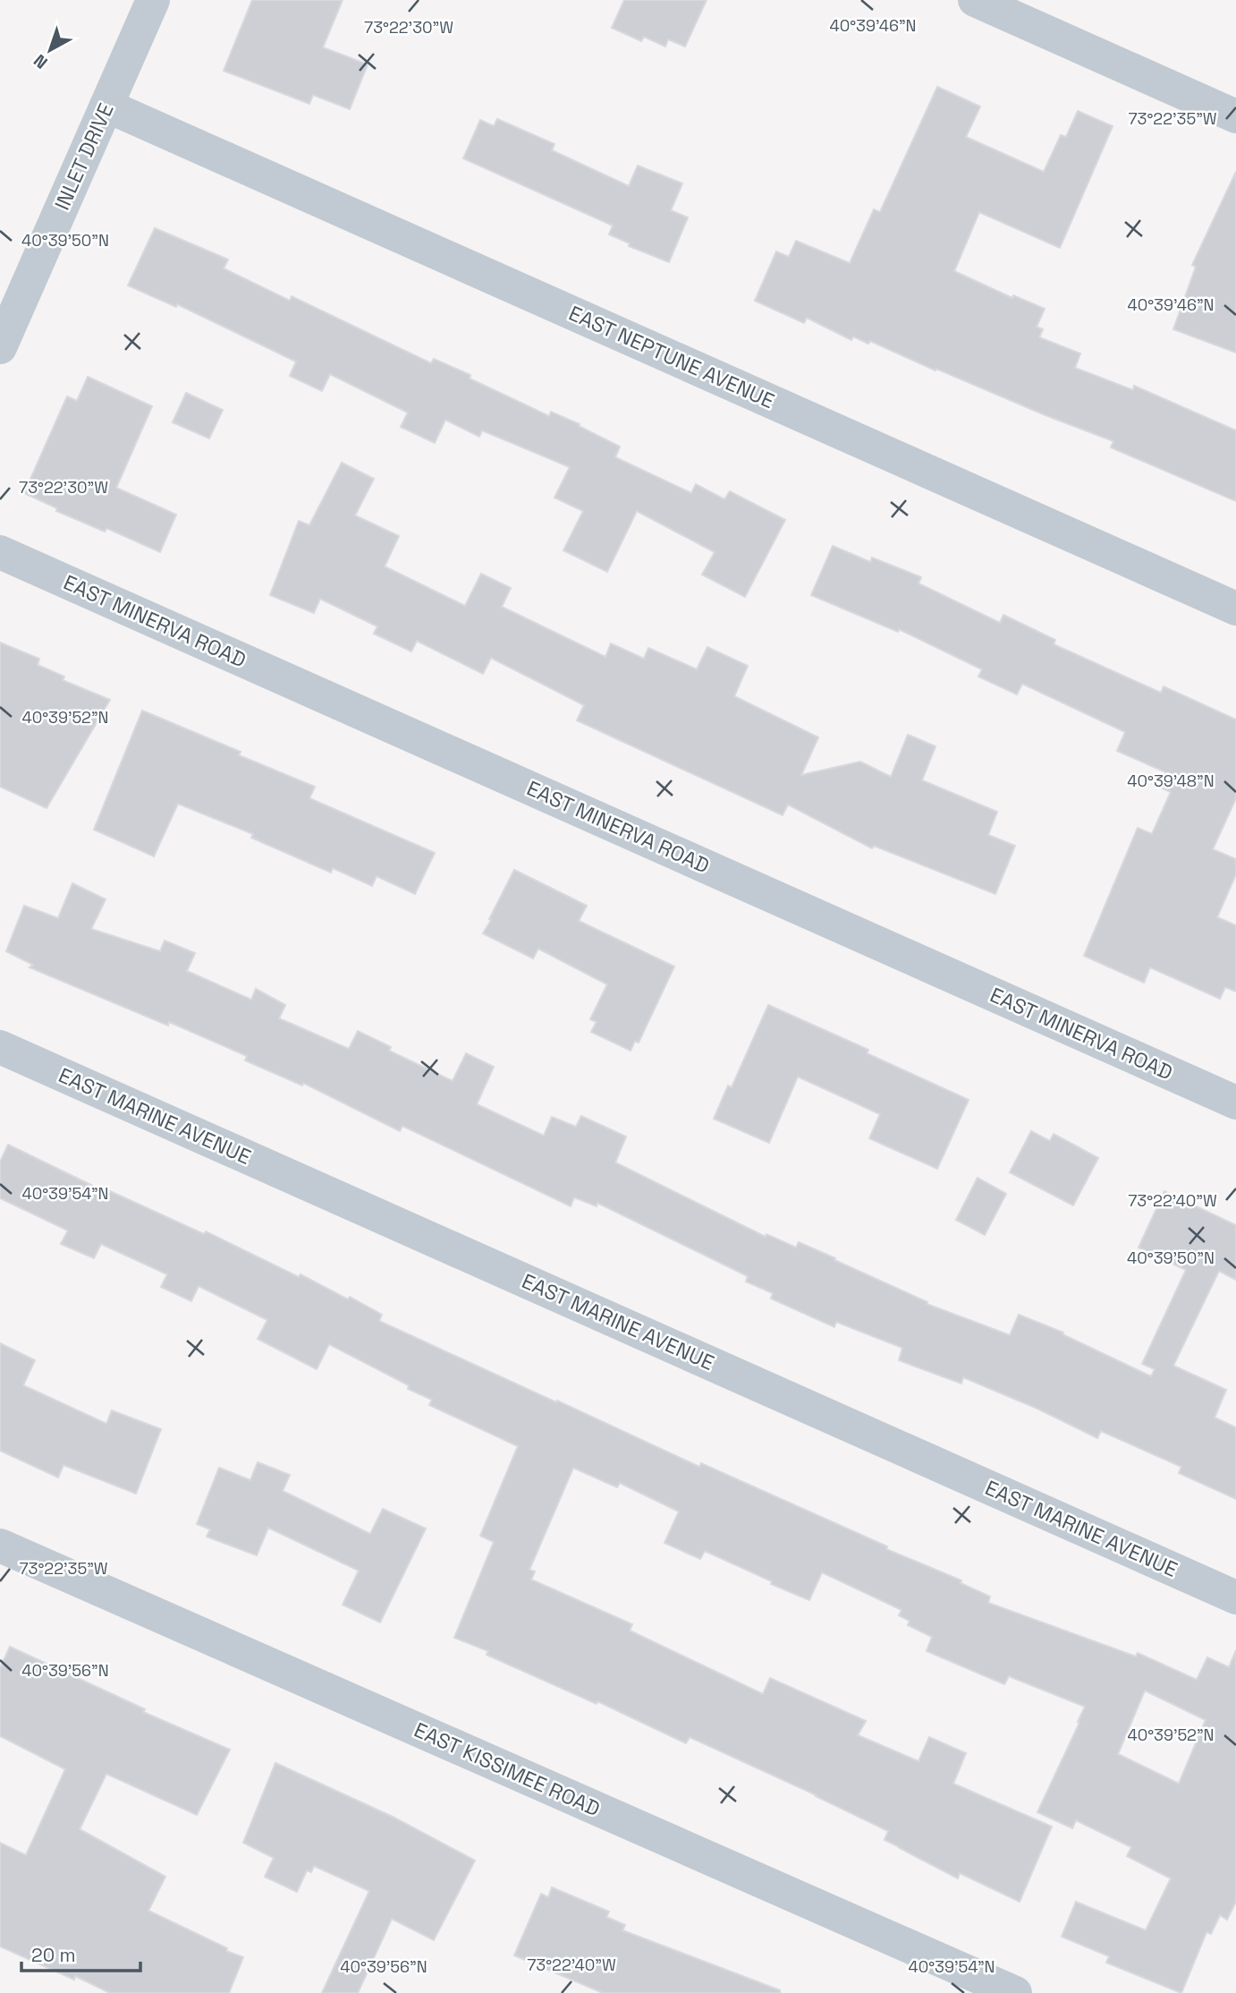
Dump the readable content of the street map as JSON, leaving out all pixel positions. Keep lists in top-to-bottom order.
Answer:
{
  "streets": {
    "street": [
      "INLET DRIVE",
      "EAST NEPTUNE AVENUE",
      "EAST MINERVA ROAD",
      "EAST MARINE AVENUE",
      "EAST KISSIMEE ROAD"
    ]
  },
  "crossings": [
    ["INLET DRIVE", "EAST NEPTUNE AVENUE"]
  ],
  "scale_bar": "20 m",
  "north": "bottom left",
  "coordinates": [
    "40°39'46\"N",
    "73°22'30\"W",
    "73°22'35\"W",
    "40°39'50\"N",
    "40°39'52\"N",
    "40°39'48\"N",
    "40°39'54\"N",
    "73°22'40\"W",
    "40°39'56\"N"
  ]
}
